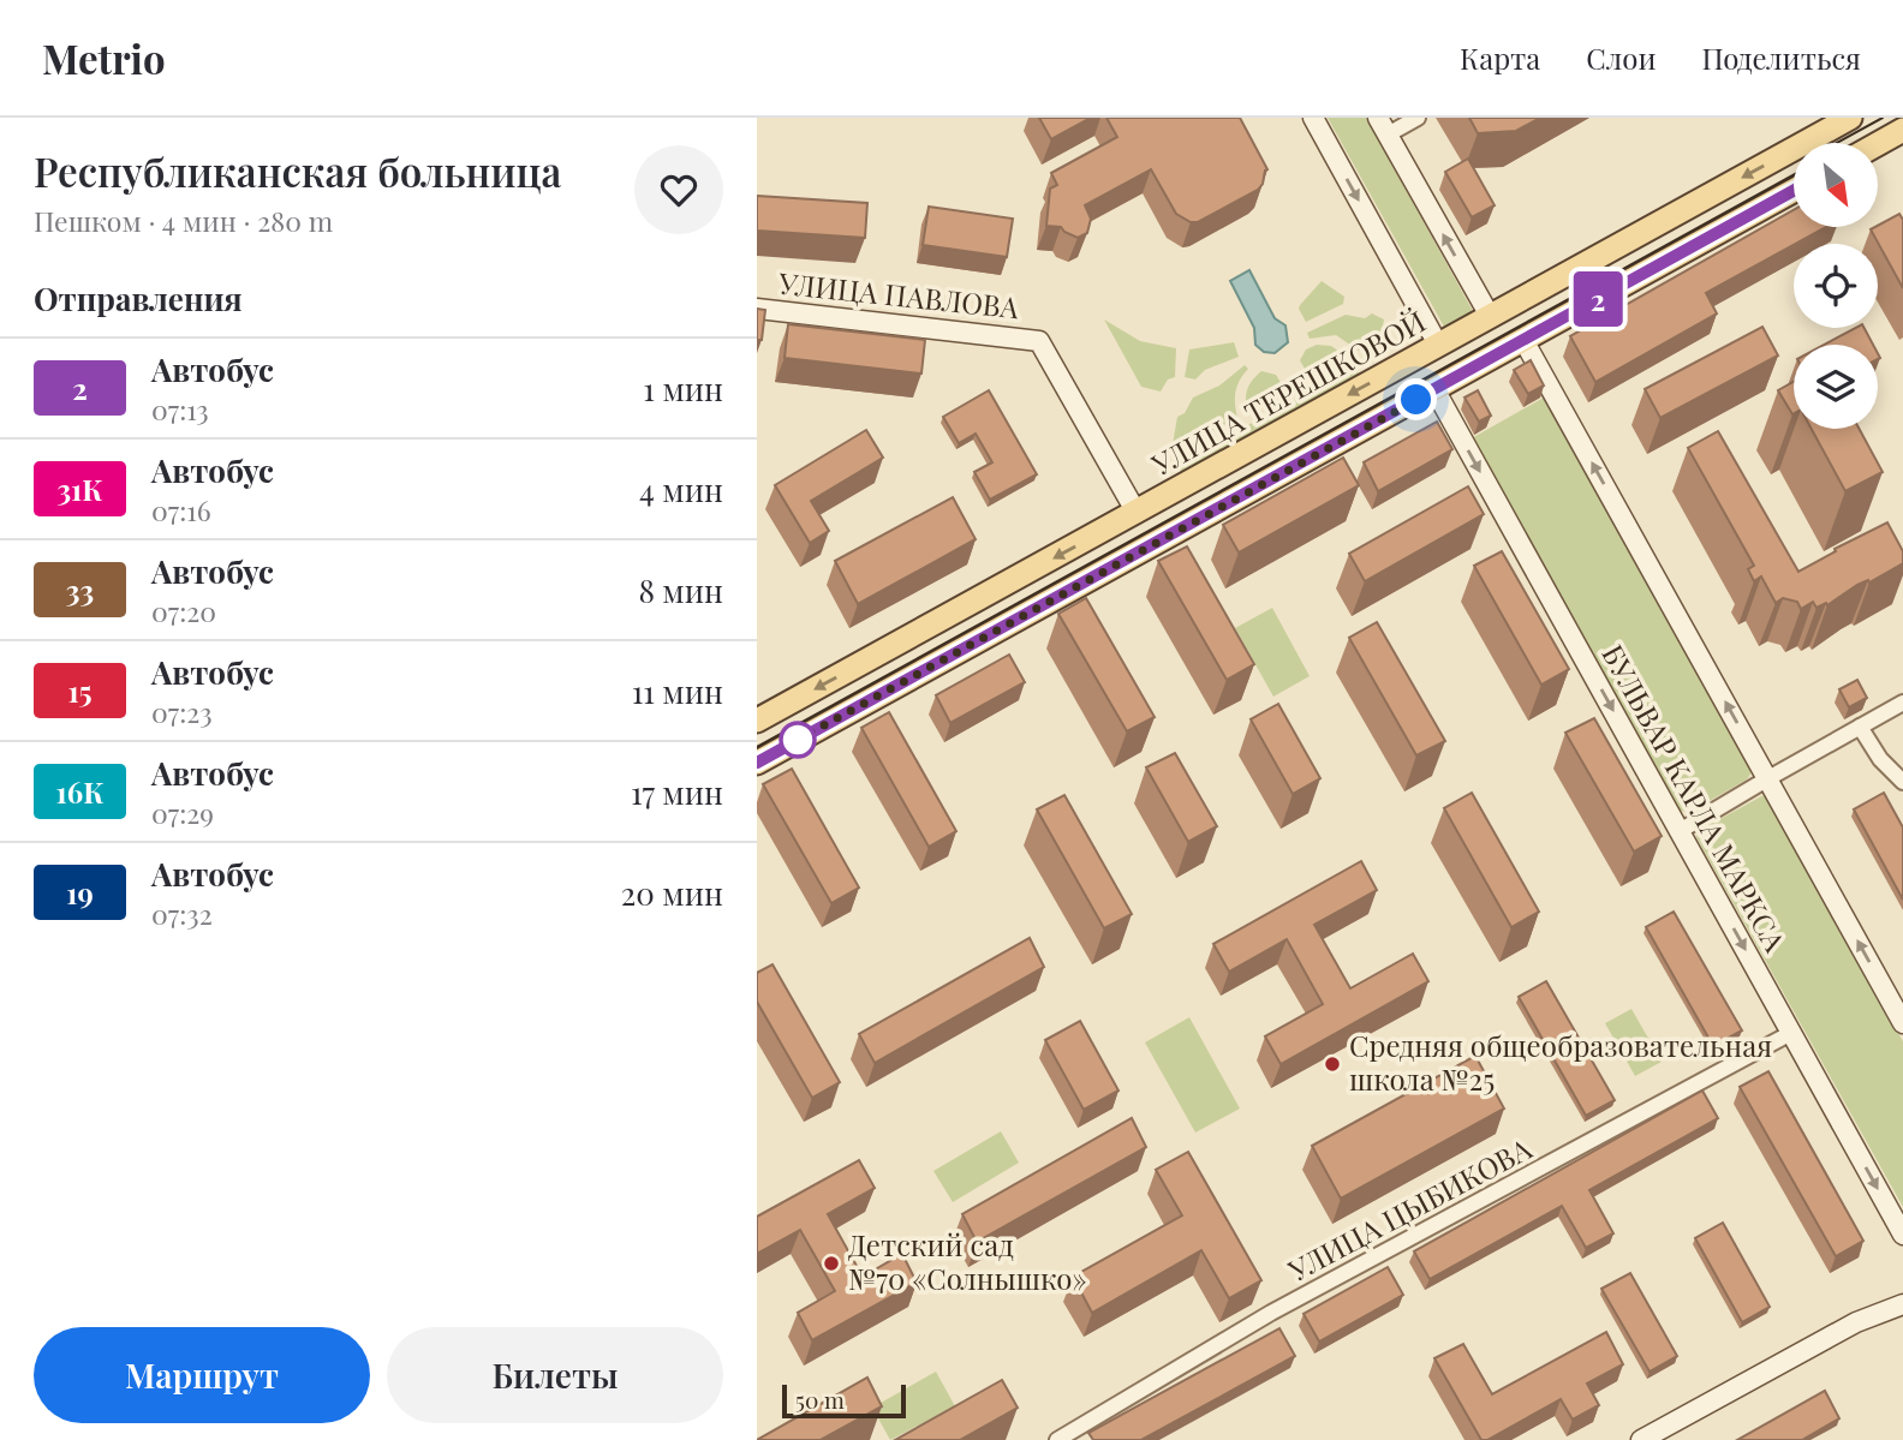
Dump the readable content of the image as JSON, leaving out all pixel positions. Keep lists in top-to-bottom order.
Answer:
{
  "streets": {
    "main road": ["УЛИЦА ТЕРЕШКОВОЙ"],
    "street": ["УЛИЦА ПАВЛОВА", "БУЛЬВАР КАРЛА МАРКСА", "УЛИЦА ЦЫБИКОВА"]
  },
  "crossings": [
    ["УЛИЦА ПАВЛОВА", "УЛИЦА ТЕРЕШКОВОЙ"],
    ["БУЛЬВАР КАРЛА МАРКСА", "УЛИЦА ЦЫБИКОВА"]
  ],
  "places": ["Средняя общеобразовательная школа №25", "Детский сад №70 «Солнышко»"],
  "lines": ["bus line 2"],
  "scale_bar": "50 m",
  "north": "bottom right",
  "page": {
    "header": "Metrio",
    "nav": ["Карта", "Слои", "Поделиться"],
    "heading": [
      ["Республиканская больница", "Пешком · 4 мин · 280 m"],
      "Отправления"
    ],
    "on_map": "2",
    "list": [
      {
        "mark": "2",
        "name": "Автобус",
        "note": "07:13",
        "value": "1 мин"
      },
      {
        "mark": "31К",
        "name": "Автобус",
        "note": "07:16",
        "value": "4 мин"
      },
      {
        "mark": "33",
        "name": "Автобус",
        "note": "07:20",
        "value": "8 мин"
      },
      {
        "mark": "15",
        "name": "Автобус",
        "note": "07:23",
        "value": "11 мин"
      },
      {
        "mark": "16К",
        "name": "Автобус",
        "note": "07:29",
        "value": "17 мин"
      },
      {
        "mark": "19",
        "name": "Автобус",
        "note": "07:32",
        "value": "20 мин"
      }
    ],
    "buttons": ["Маршрут", "Билеты"],
    "scale": "50 m"
  }
}
